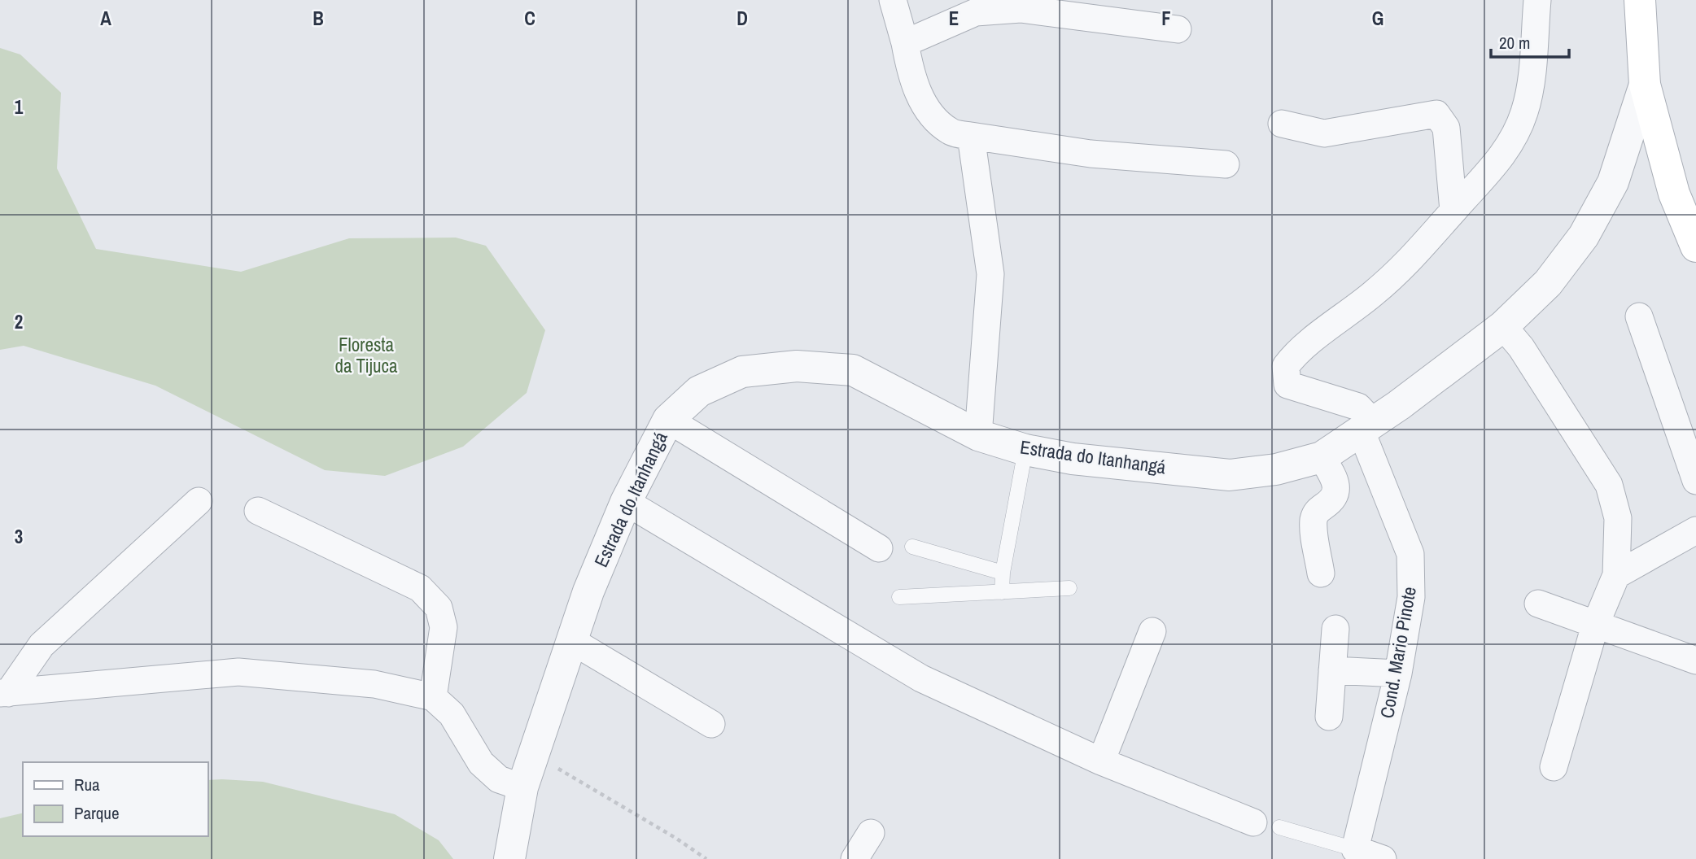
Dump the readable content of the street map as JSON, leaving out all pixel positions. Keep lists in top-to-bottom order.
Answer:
{
  "streets": {
    "main road": ["Estrada do Itanhangá"],
    "street": ["Cond. Mario Pinote"]
  },
  "crossings": [
    ["Estrada do Itanhangá", "Cond. Mario Pinote"]
  ],
  "parks": ["Floresta da Tijuca"],
  "legend": ["Rua", "Parque"],
  "scale_bar": "20 m",
  "grid": {
    "columns": [
      "A",
      "B",
      "C",
      "D",
      "E",
      "F",
      "G"
    ],
    "rows": ["1", "2", "3"]
  }
}
